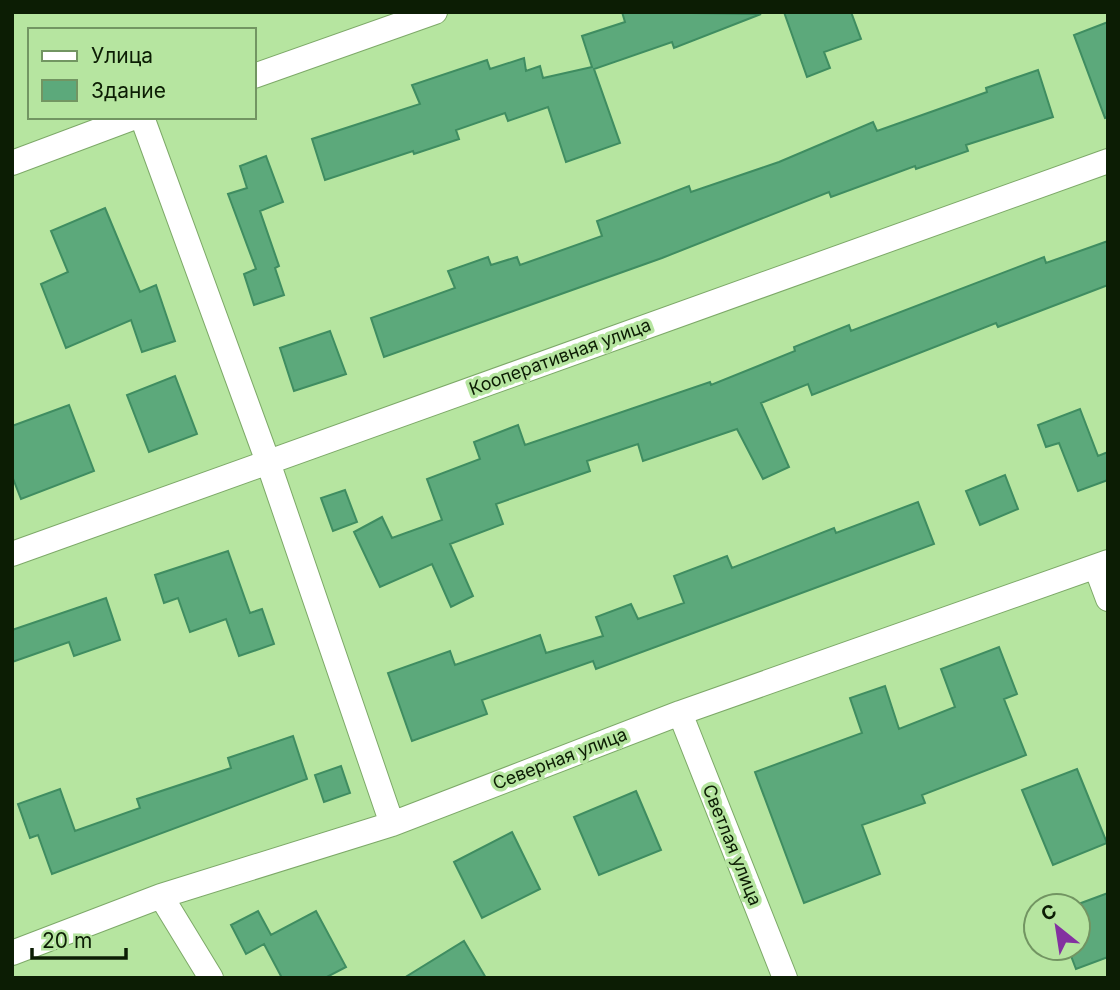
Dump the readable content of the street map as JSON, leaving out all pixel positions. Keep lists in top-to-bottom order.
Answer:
{
  "streets": {
    "street": ["Кооперативная улица", "Северная улица", "Светлая улица"]
  },
  "crossings": [
    ["Северная улица", "Светлая улица"]
  ],
  "legend": ["Улица", "Здание"],
  "scale_bar": "20 m",
  "north": "top left"
}
